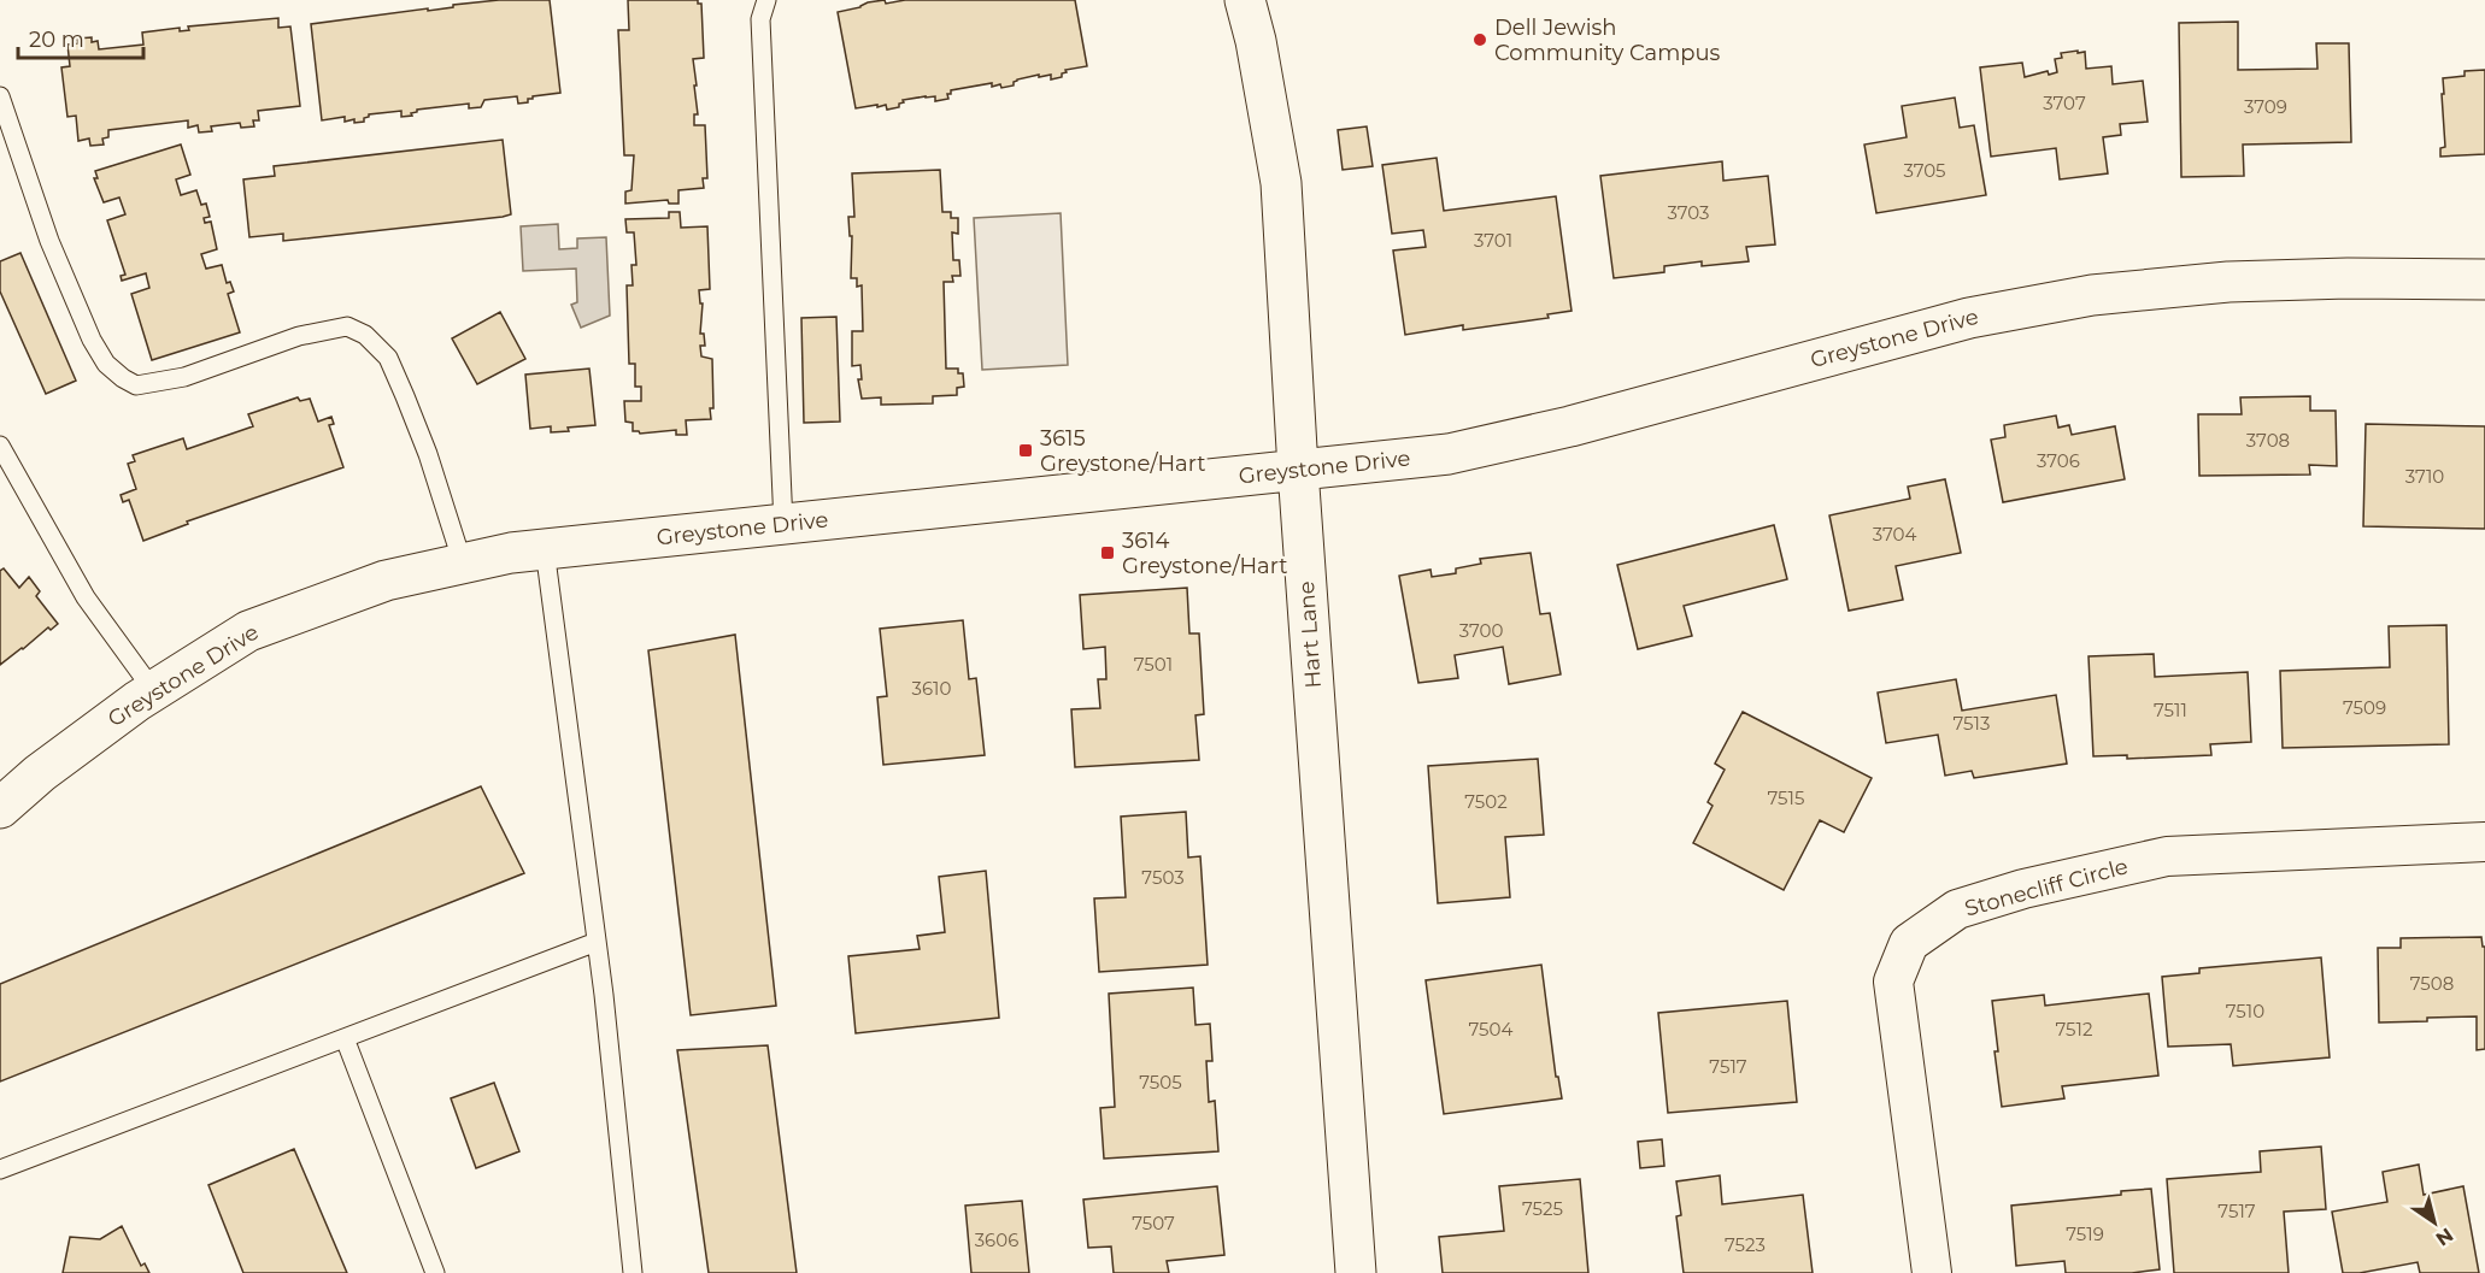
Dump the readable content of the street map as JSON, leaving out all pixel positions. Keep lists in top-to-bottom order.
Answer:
{
  "streets": {
    "street": ["Greystone Drive", "Hart Lane", "Stonecliff Circle"]
  },
  "crossings": [
    ["Greystone Drive", "Hart Lane"]
  ],
  "places": {
    "other": ["Dell Jewish Community Campus"],
    "transit": ["3615 Greystone/Hart", "3614 Greystone/Hart"]
  },
  "house_numbers": [
    "3707",
    "3709",
    "3705",
    "3703",
    "3701",
    "3708",
    "3706",
    "3710",
    "3704",
    "3700",
    "7501",
    "3610",
    "7509",
    "7511",
    "7513",
    "7515",
    "7502",
    "7503",
    "7508",
    "7510",
    "7504",
    "7512",
    "7517",
    "7505",
    "7525",
    "7517",
    "7507",
    "7519",
    "3606",
    "7523"
  ],
  "scale_bar": "20 m",
  "north": "bottom right"
}
